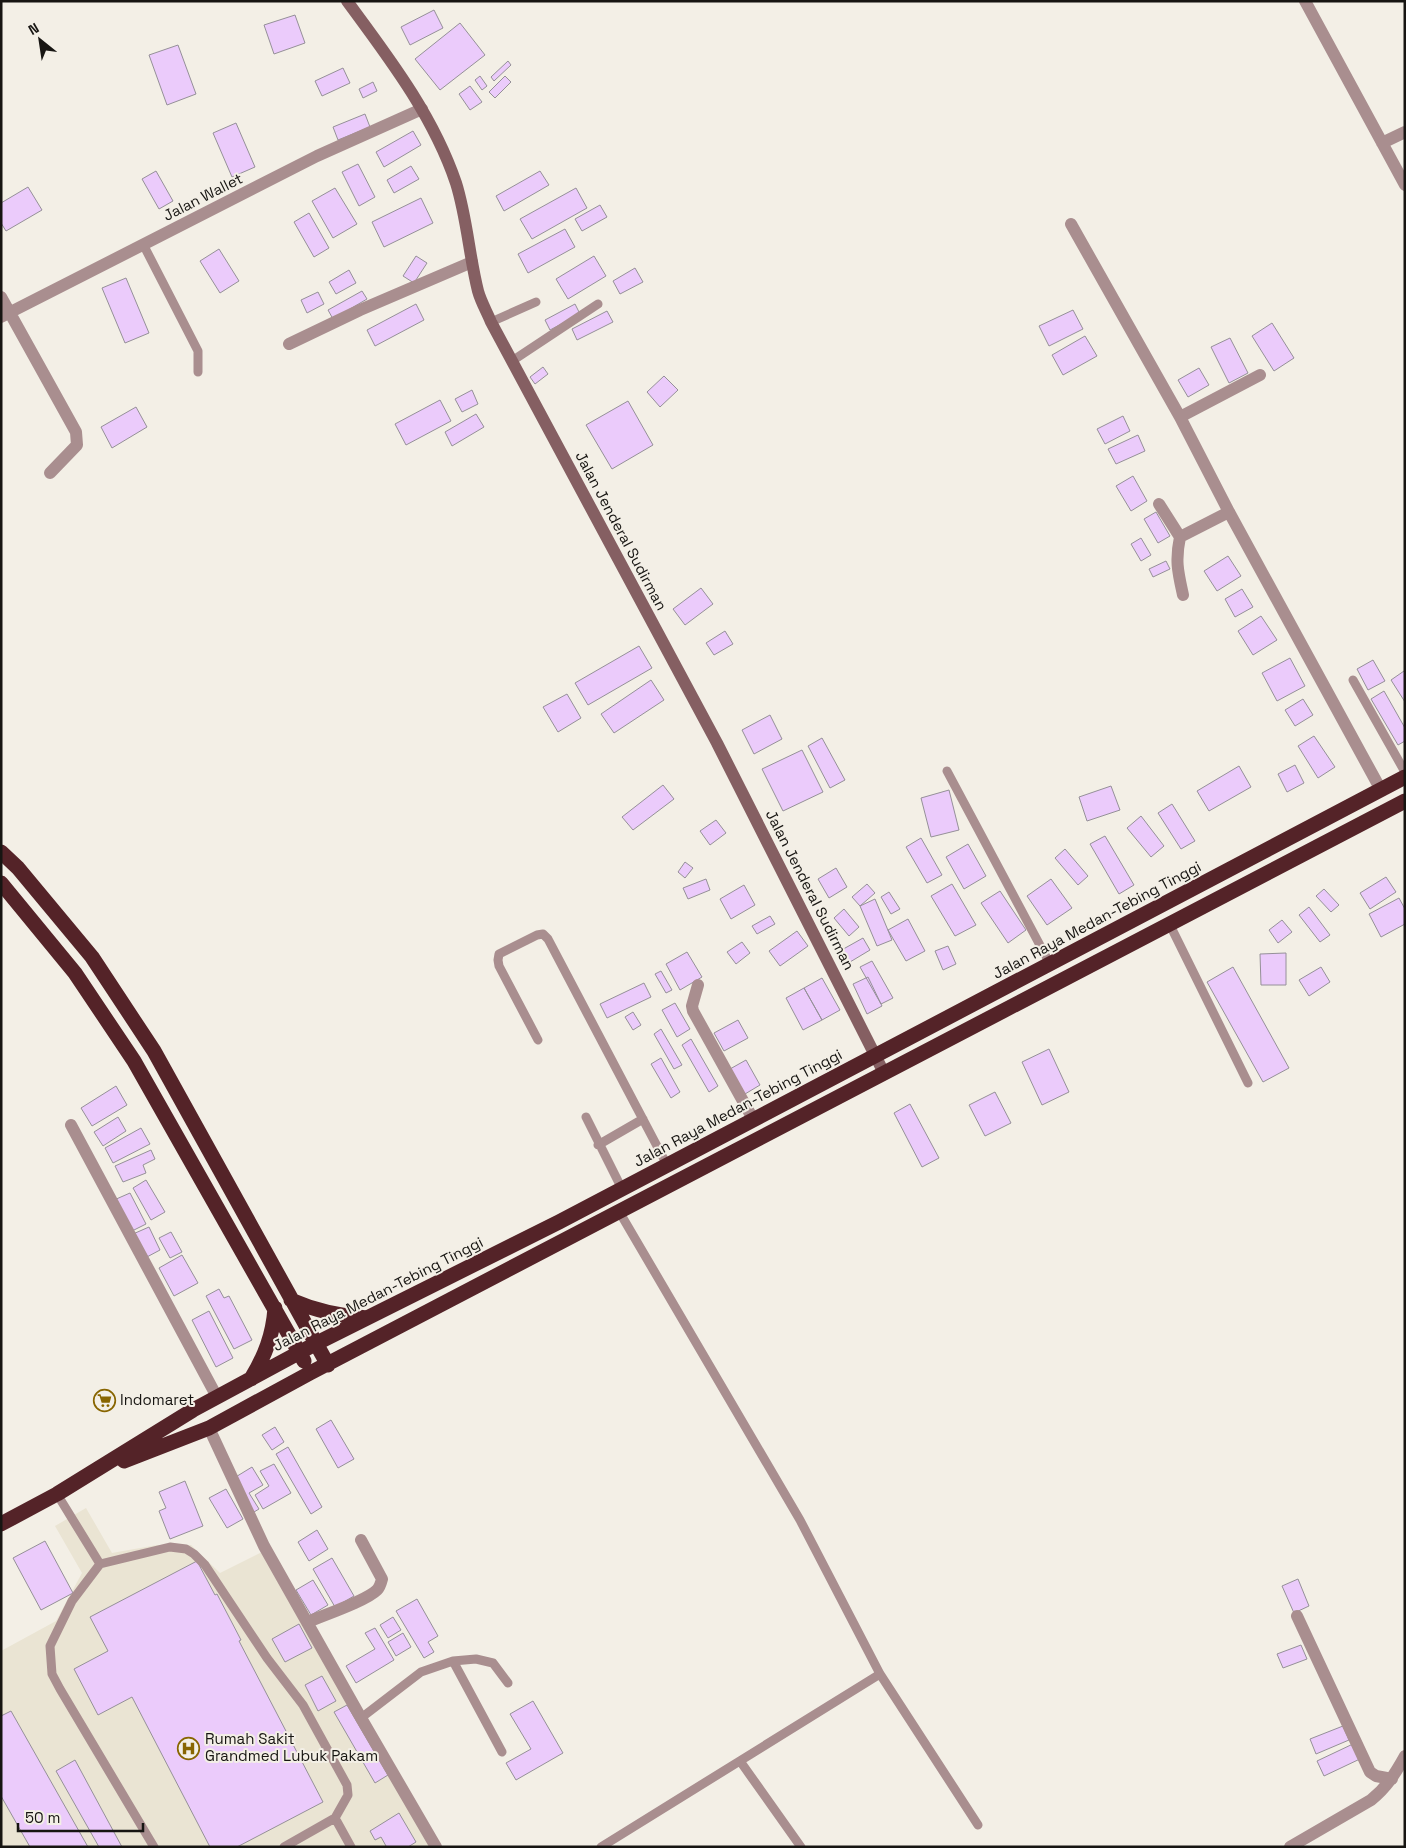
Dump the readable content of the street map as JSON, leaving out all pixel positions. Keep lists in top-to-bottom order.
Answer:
{
  "streets": {
    "highway": ["Jalan Raya Medan-Tebing Tinggi"],
    "main road": ["Jalan Jenderal Sudirman"],
    "street": ["Jalan Wallet"]
  },
  "crossings": [
    ["Jalan Wallet", "Jalan Jenderal Sudirman"],
    ["Jalan Jenderal Sudirman", "Jalan Raya Medan-Tebing Tinggi"]
  ],
  "places": {
    "supermarket": ["Indomaret"],
    "hospital": ["Rumah Sakit Grandmed Lubuk Pakam"]
  },
  "scale_bar": "50 m",
  "north": "top left"
}
